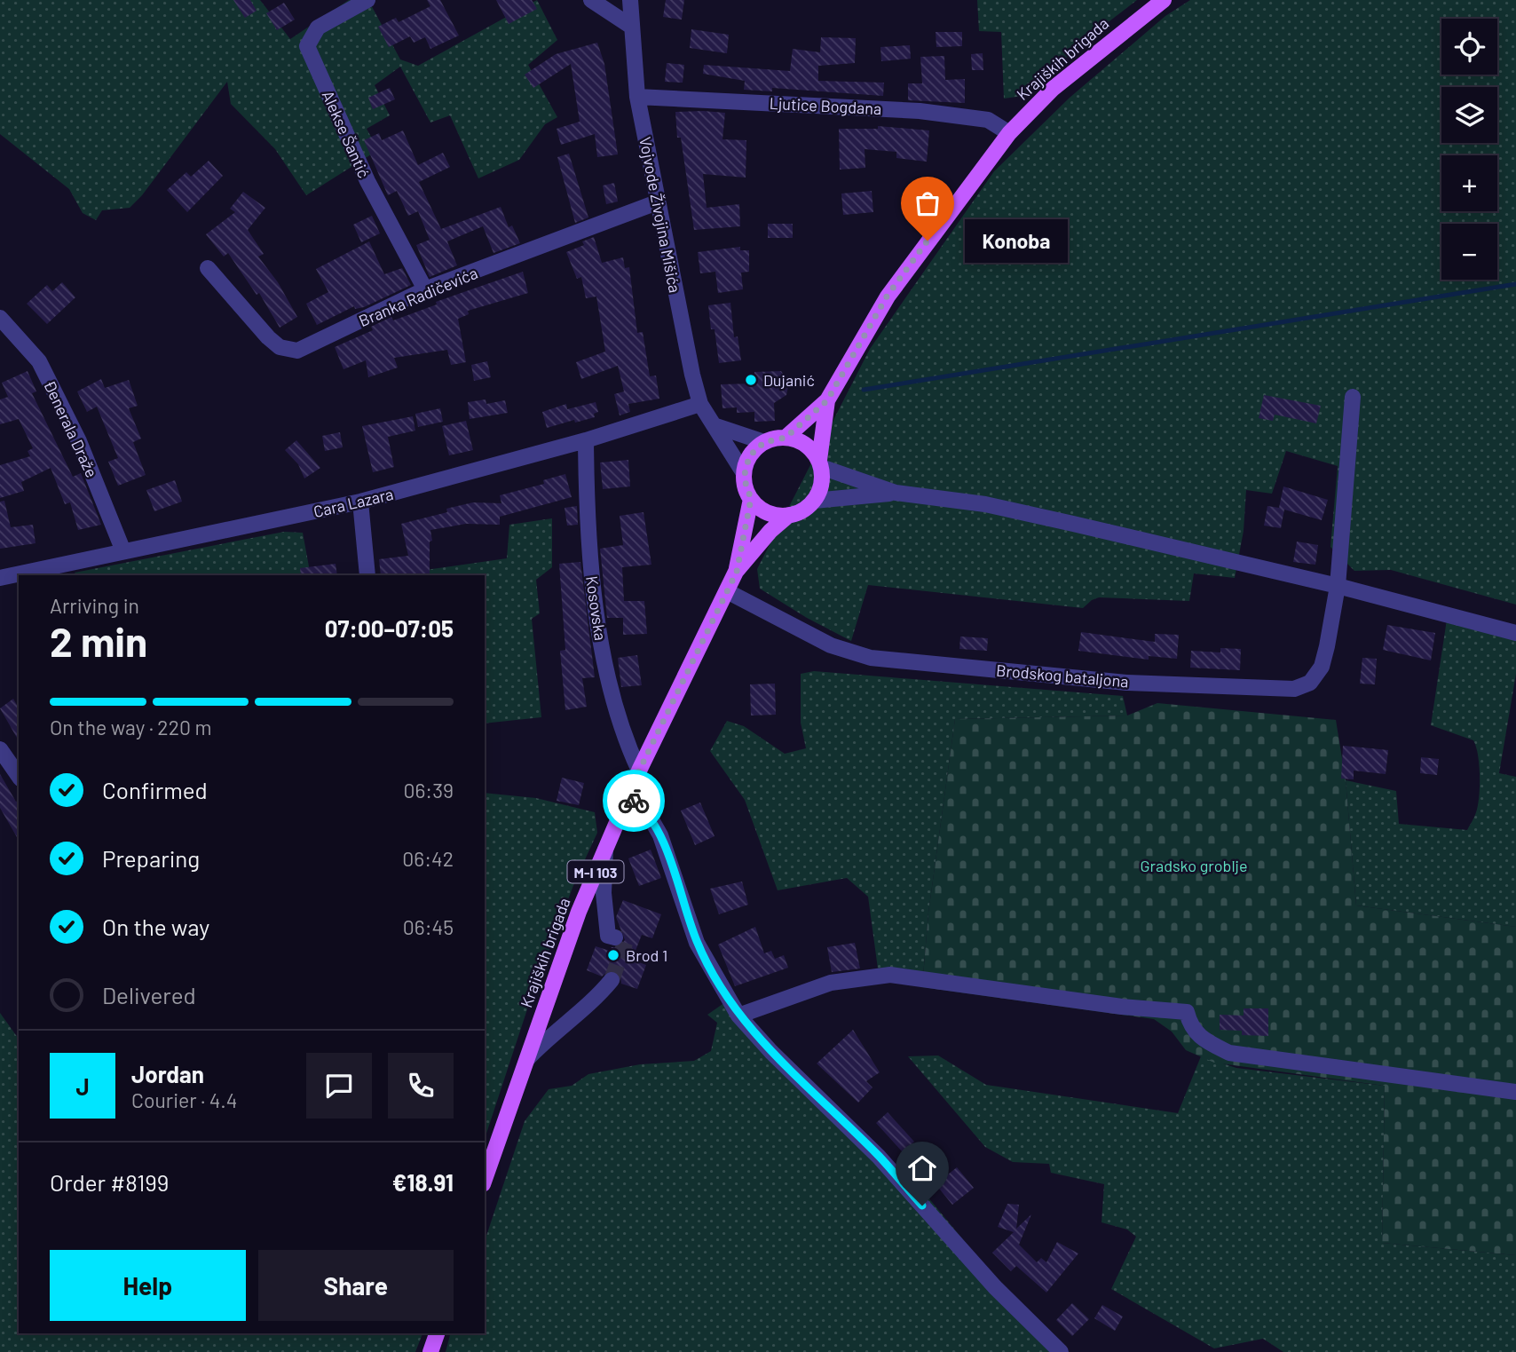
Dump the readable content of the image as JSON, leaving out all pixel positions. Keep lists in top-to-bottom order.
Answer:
{
  "streets": {
    "main road": ["Krajiških brigada", "M-I 103"],
    "street": [
      "Ljutice Bogdana",
      "Alekse Šantić",
      "Vojvode Živojina Mišića",
      "Branka Radičevića",
      "Đenerala Draže",
      "Cara Lazara",
      "Kosovska",
      "Brodskog bataljona"
    ]
  },
  "crossings": [
    ["Krajiških brigada", "Ljutice Bogdana"],
    ["Krajiških brigada", "Vojvode Živojina Mišića"],
    ["Krajiških brigada", "Kosovska"],
    ["Krajiških brigada", "Brodskog bataljona"],
    ["Krajiških brigada", "M-I 103"],
    ["Ljutice Bogdana", "Vojvode Živojina Mišića"],
    ["Alekse Šantić", "Branka Radičevića"],
    ["Vojvode Živojina Mišića", "Branka Radičevića"],
    ["Vojvode Živojina Mišića", "Cara Lazara"],
    ["Vojvode Živojina Mišića", "M-I 103"],
    ["Đenerala Draže", "Cara Lazara"],
    ["Cara Lazara", "Kosovska"]
  ],
  "parks": ["Gradsko groblje"],
  "places": ["Konoba", "Dujanić", "Brod 1"],
  "page": {
    "map_buttons": ["+", "−"],
    "bubble": "Konoba",
    "heading": ["2 min", "Arriving in", "07:00–07:05"],
    "panel": [
      "Jordan",
      "Courier · 4.4",
      "Order #8199",
      "€18.91"
    ],
    "bar": "On the way · 220 m",
    "list": [
      ["Confirmed", "06:39"],
      ["Preparing", "06:42"],
      ["On the way", "06:45"],
      "Delivered"
    ],
    "round": "J",
    "buttons": ["Help", "Share"]
  }
}
